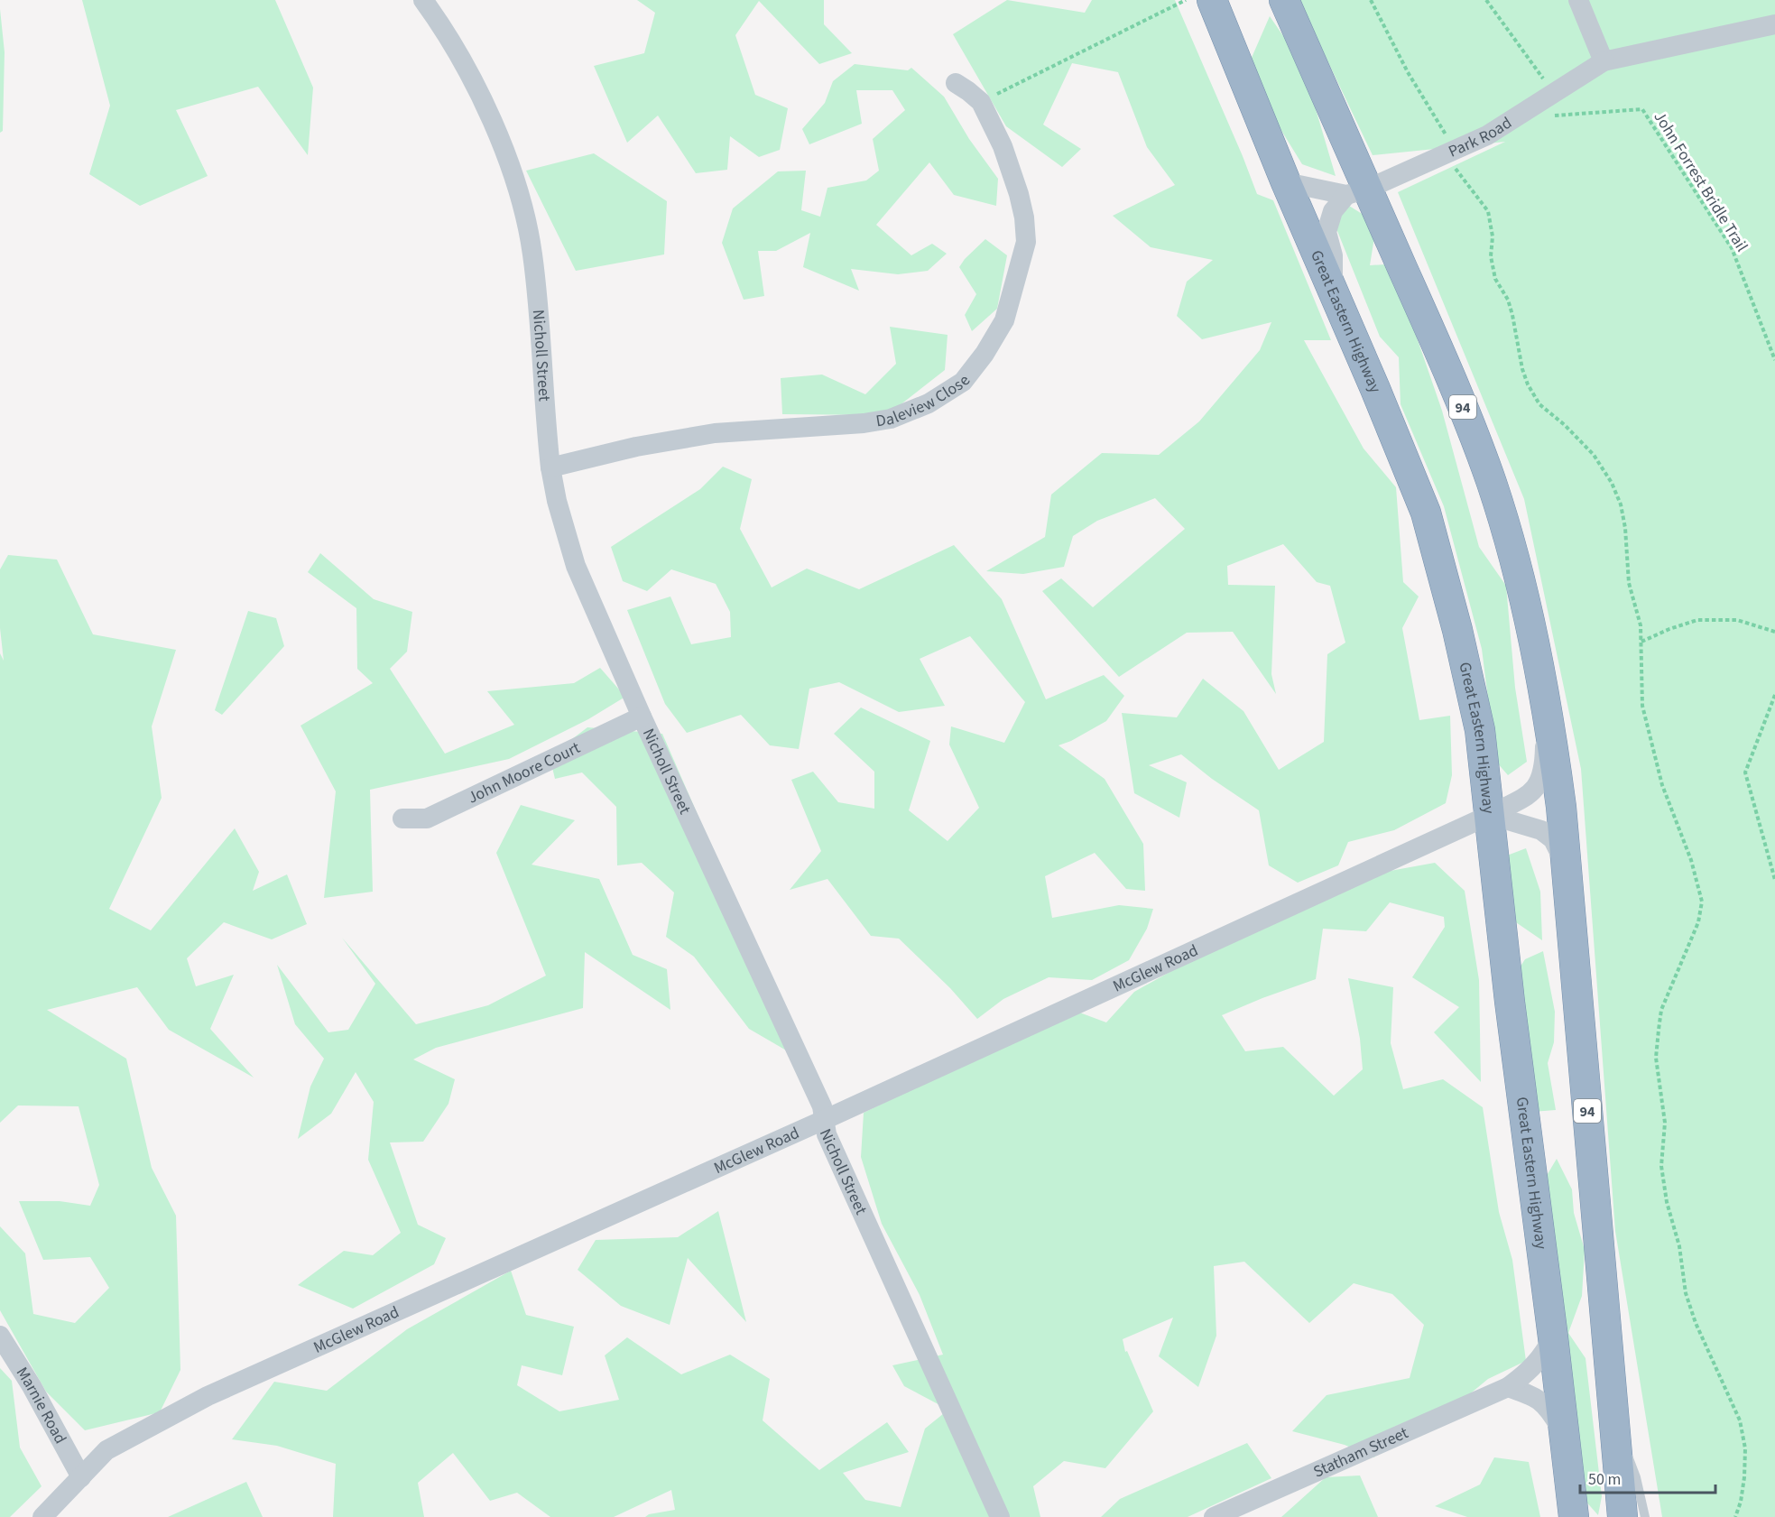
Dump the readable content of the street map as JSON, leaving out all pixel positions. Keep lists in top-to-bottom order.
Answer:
{
  "streets": {
    "highway": ["Great Eastern Highway", "94"],
    "street": [
      "Park Road",
      "Nicholl Street",
      "Daleview Close",
      "John Moore Court",
      "McGlew Road",
      "Marnie Road",
      "Statham Street"
    ],
    "path": ["John Forrest Bridle Trail"]
  },
  "crossings": [
    ["Park Road", "94"],
    ["Great Eastern Highway", "McGlew Road"],
    ["Great Eastern Highway", "Statham Street"],
    ["Nicholl Street", "Daleview Close"],
    ["Nicholl Street", "John Moore Court"],
    ["Nicholl Street", "McGlew Road"],
    ["94", "McGlew Road"],
    ["McGlew Road", "Marnie Road"]
  ],
  "scale_bar": "50 m"
}
